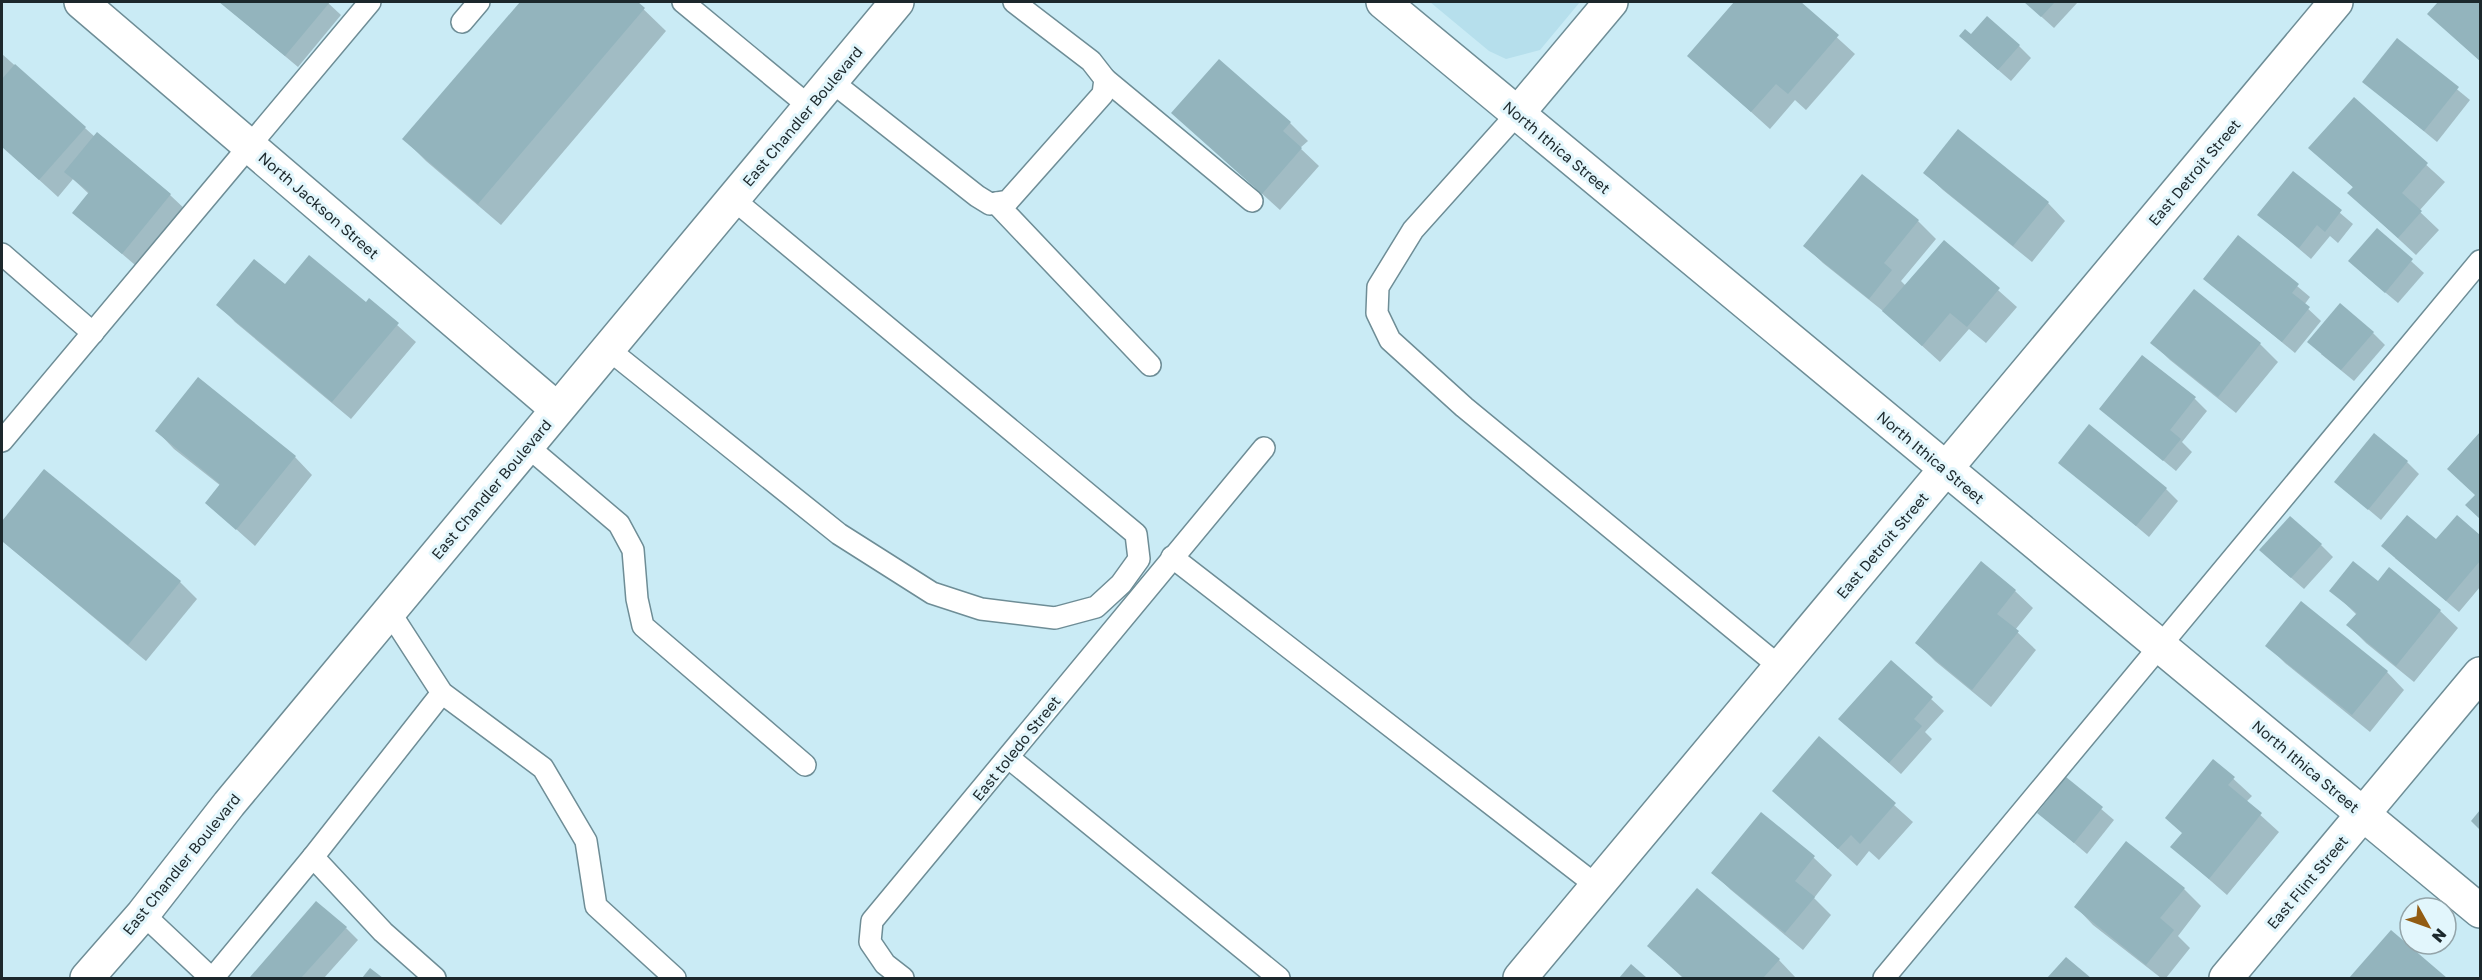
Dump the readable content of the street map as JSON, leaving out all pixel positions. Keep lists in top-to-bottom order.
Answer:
{
  "streets": {
    "street": [
      "East Chandler Boulevard",
      "North Ithica Street",
      "East Detroit Street",
      "North Jackson Street",
      "East Flint Street"
    ],
    "lane": ["East toledo Street"]
  },
  "crossings": [
    ["East Chandler Boulevard", "North Jackson Street"],
    ["North Ithica Street", "East Detroit Street"],
    ["North Ithica Street", "East Flint Street"]
  ],
  "north": "bottom right"
}
